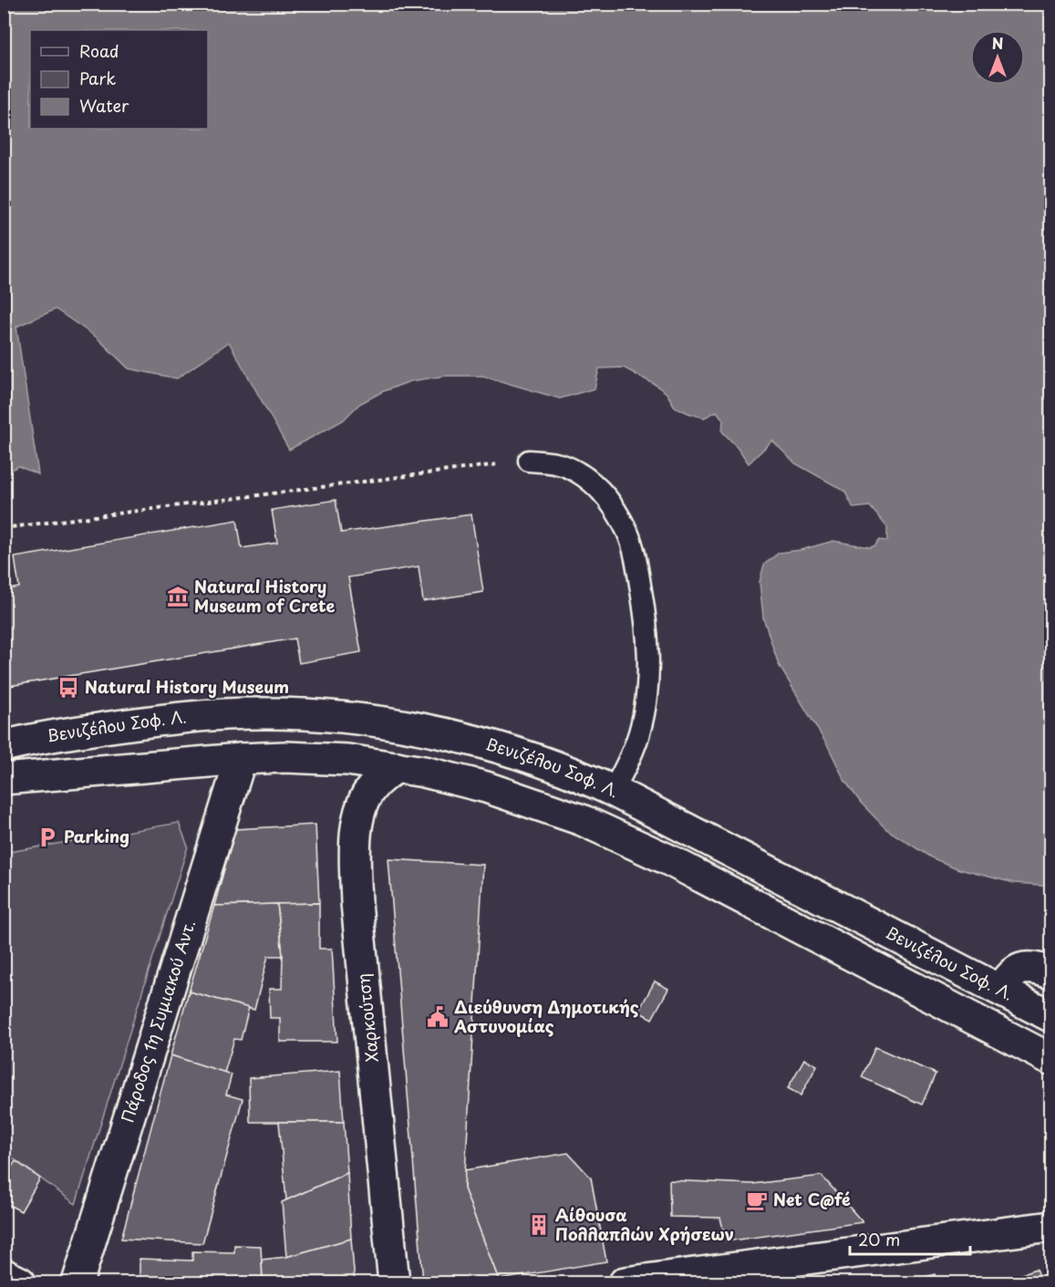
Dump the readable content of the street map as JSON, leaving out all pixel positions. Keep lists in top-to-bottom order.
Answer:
{
  "streets": {
    "main road": ["Βενιζέλου Σοφ. Λ.", "Χαρκούτση", "Πάροδος 1η Συμιακού Αντ."]
  },
  "places": {
    "museum": ["Natural History Museum of Crete"],
    "bus stop": ["Natural History Museum"],
    "parking": ["Parking"],
    "public building": ["Διεύθυνση Δημοτικής Αστυνομίας"],
    "cafe": ["Net C@fé"],
    "building": ["Αίθουσα Πολλαπλών Χρήσεων"]
  },
  "legend": ["Road", "Park", "Water"],
  "scale_bar": "20 m",
  "north": "top"
}
